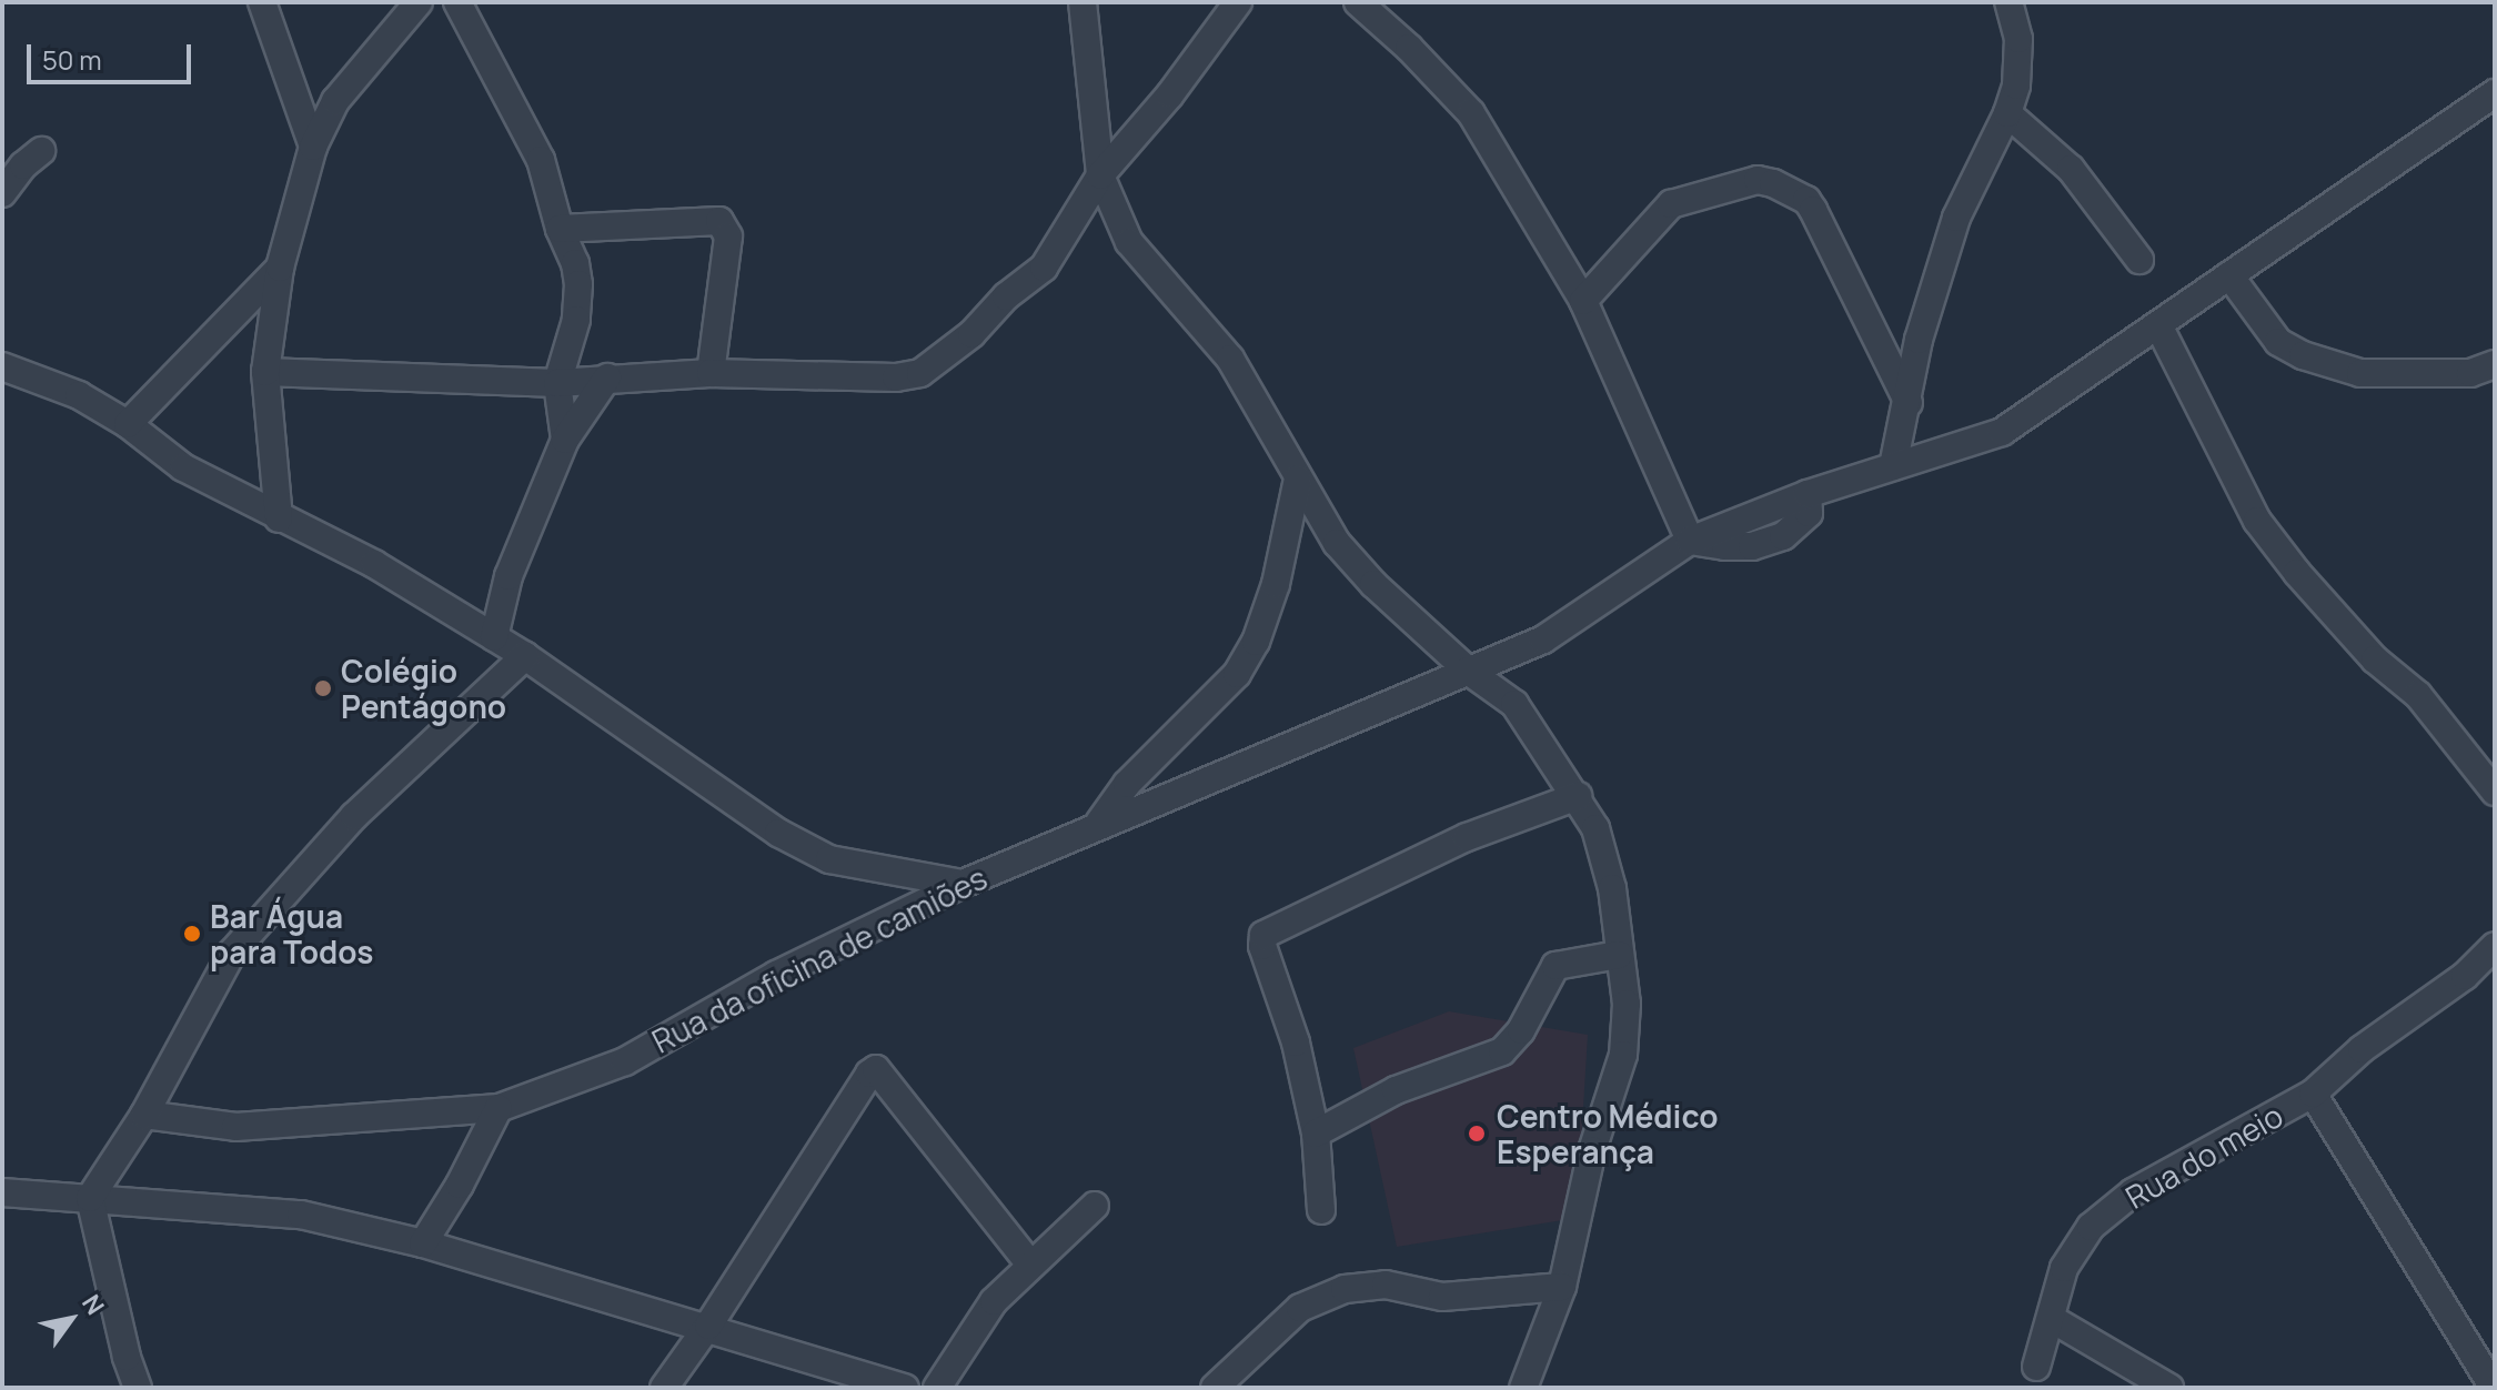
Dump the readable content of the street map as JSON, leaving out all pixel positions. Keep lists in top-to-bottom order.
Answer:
{
  "streets": {
    "street": ["Rua da oficina de camiões", "Rua do meio"]
  },
  "places": ["Colégio Pentágono", "Bar Água para Todos", "Centro Médico Esperança"],
  "scale_bar": "50 m",
  "north": "top right"
}
